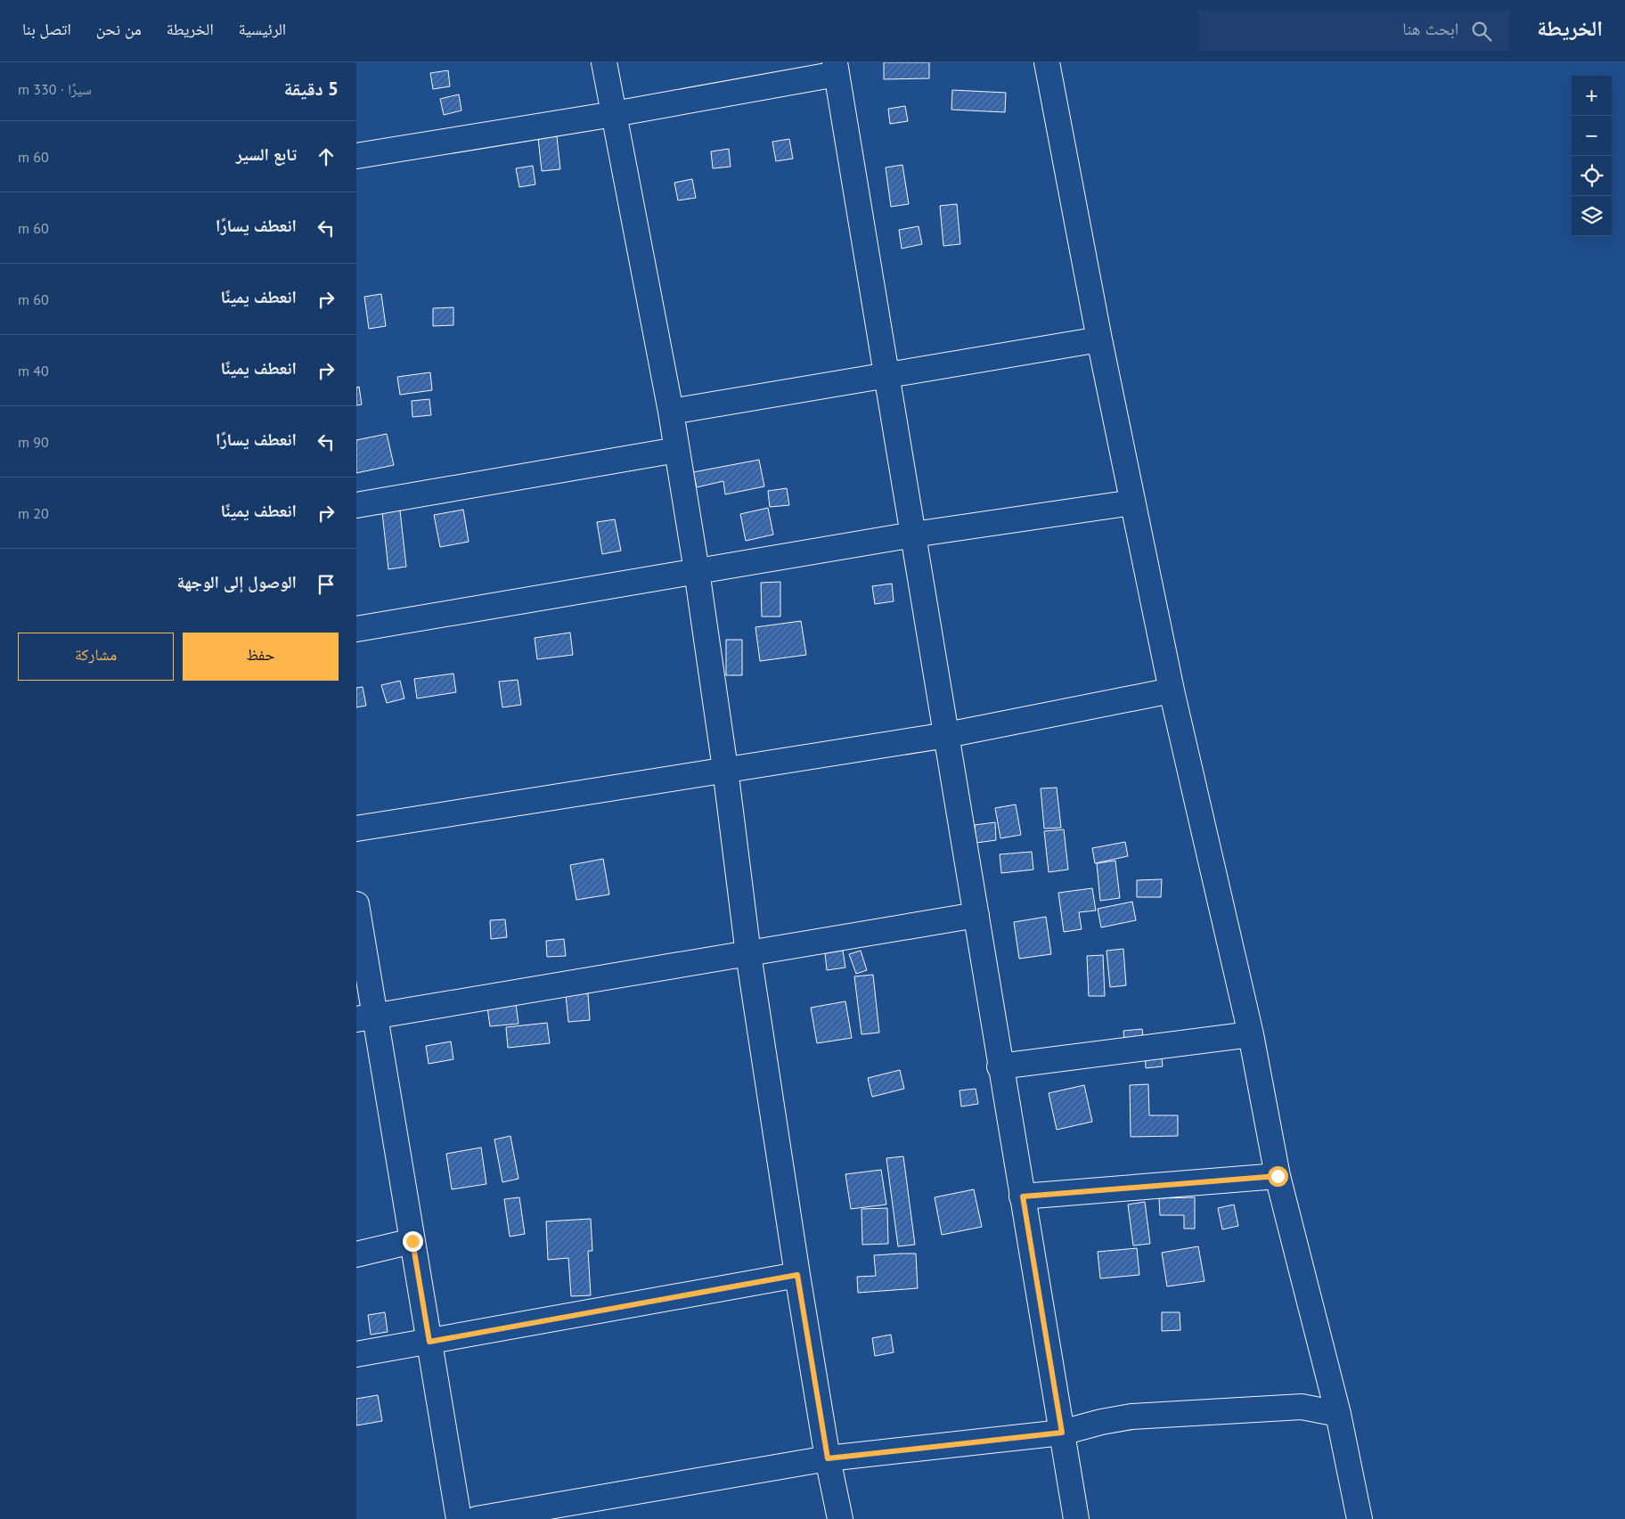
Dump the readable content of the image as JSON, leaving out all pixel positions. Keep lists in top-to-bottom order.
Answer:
{
  "page": {
    "header": "الخريطة",
    "search": "ابحث هنا",
    "nav": [
      "الرئيسية",
      "الخريطة",
      "من نحن",
      "اتصل بنا"
    ],
    "heading": ["5 دقيقة", "سيرًا · 330 m"],
    "map_buttons": ["+", "−"],
    "list": [
      ["تابع السير", "60 m"],
      ["انعطف يسارًا", "60 m"],
      ["انعطف يمينًا", "60 m"],
      ["انعطف يمينًا", "40 m"],
      ["انعطف يسارًا", "90 m"],
      ["انعطف يمينًا", "20 m"],
      "الوصول إلى الوجهة"
    ],
    "buttons": ["حفظ", "مشاركة"]
  }
}
